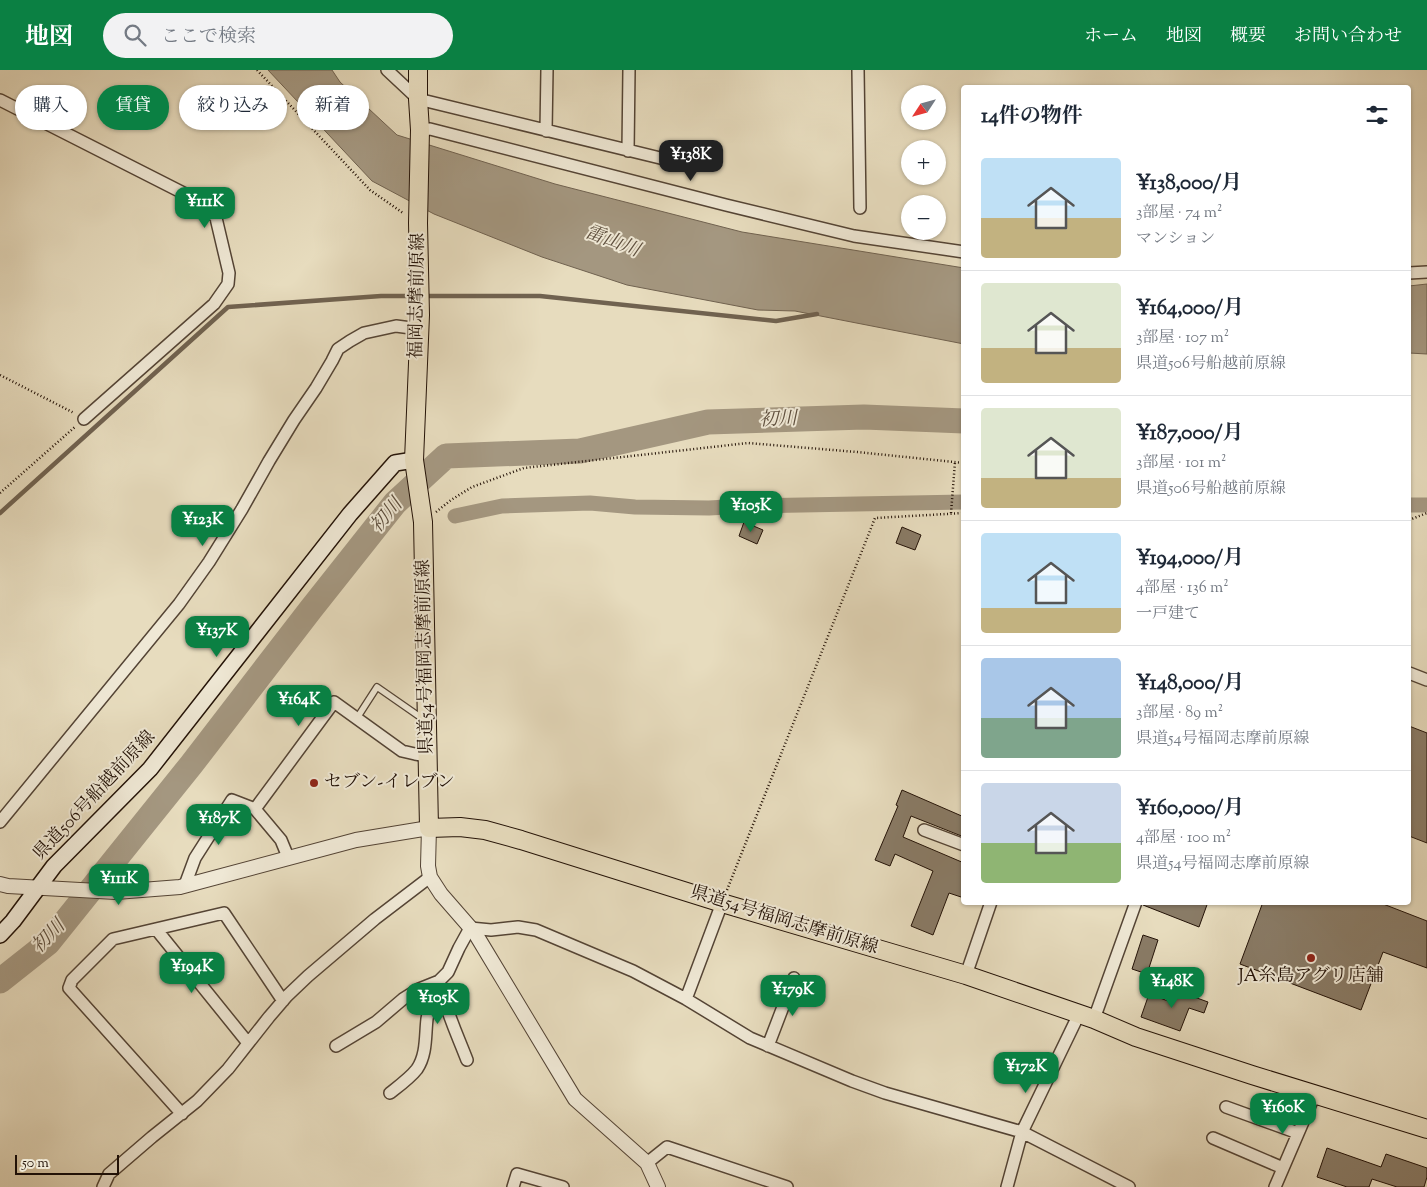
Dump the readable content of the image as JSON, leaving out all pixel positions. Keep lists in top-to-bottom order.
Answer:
{
  "streets": {
    "main road": ["福岡志摩前原線", "県道54号福岡志摩前原線", "県道506号船越前原線"]
  },
  "crossings": [
    ["福岡志摩前原線", "県道54号福岡志摩前原線"],
    ["福岡志摩前原線", "県道506号船越前原線"]
  ],
  "water": ["雷山川", "初川"],
  "places": ["セブン-イレブン", "JA糸島アグリ店舗"],
  "scale_bar": "50 m",
  "north": "bottom left",
  "page": {
    "header": "地図",
    "search": "ここで検索",
    "nav": [
      "ホーム",
      "地図",
      "概要",
      "お問い合わせ"
    ],
    "map_buttons": ["+", "−"],
    "chip": [
      "購入",
      "賃貸",
      "絞り込み",
      "新着"
    ],
    "heading": "14件の物件",
    "price": [
      "¥138K",
      "¥111K",
      "¥105K",
      "¥123K",
      "¥137K",
      "¥164K",
      "¥187K",
      "¥111K",
      "¥194K",
      "¥148K",
      "¥179K",
      "¥105K",
      "¥172K",
      "¥160K"
    ],
    "list": [
      {
        "name": "¥138,000/月",
        "note": "3部屋 · 74 m² · マンション"
      },
      {
        "name": "¥164,000/月",
        "note": "3部屋 · 107 m² · 県道506号船越前原線"
      },
      {
        "name": "¥187,000/月",
        "note": "3部屋 · 101 m² · 県道506号船越前原線"
      },
      {
        "name": "¥194,000/月",
        "note": "4部屋 · 136 m² · 一戸建て"
      },
      {
        "name": "¥148,000/月",
        "note": "3部屋 · 89 m² · 県道54号福岡志摩前原線"
      },
      {
        "name": "¥160,000/月",
        "note": "4部屋 · 100 m² · 県道54号福岡志摩前原線"
      }
    ],
    "scale": "50 m"
  }
}
